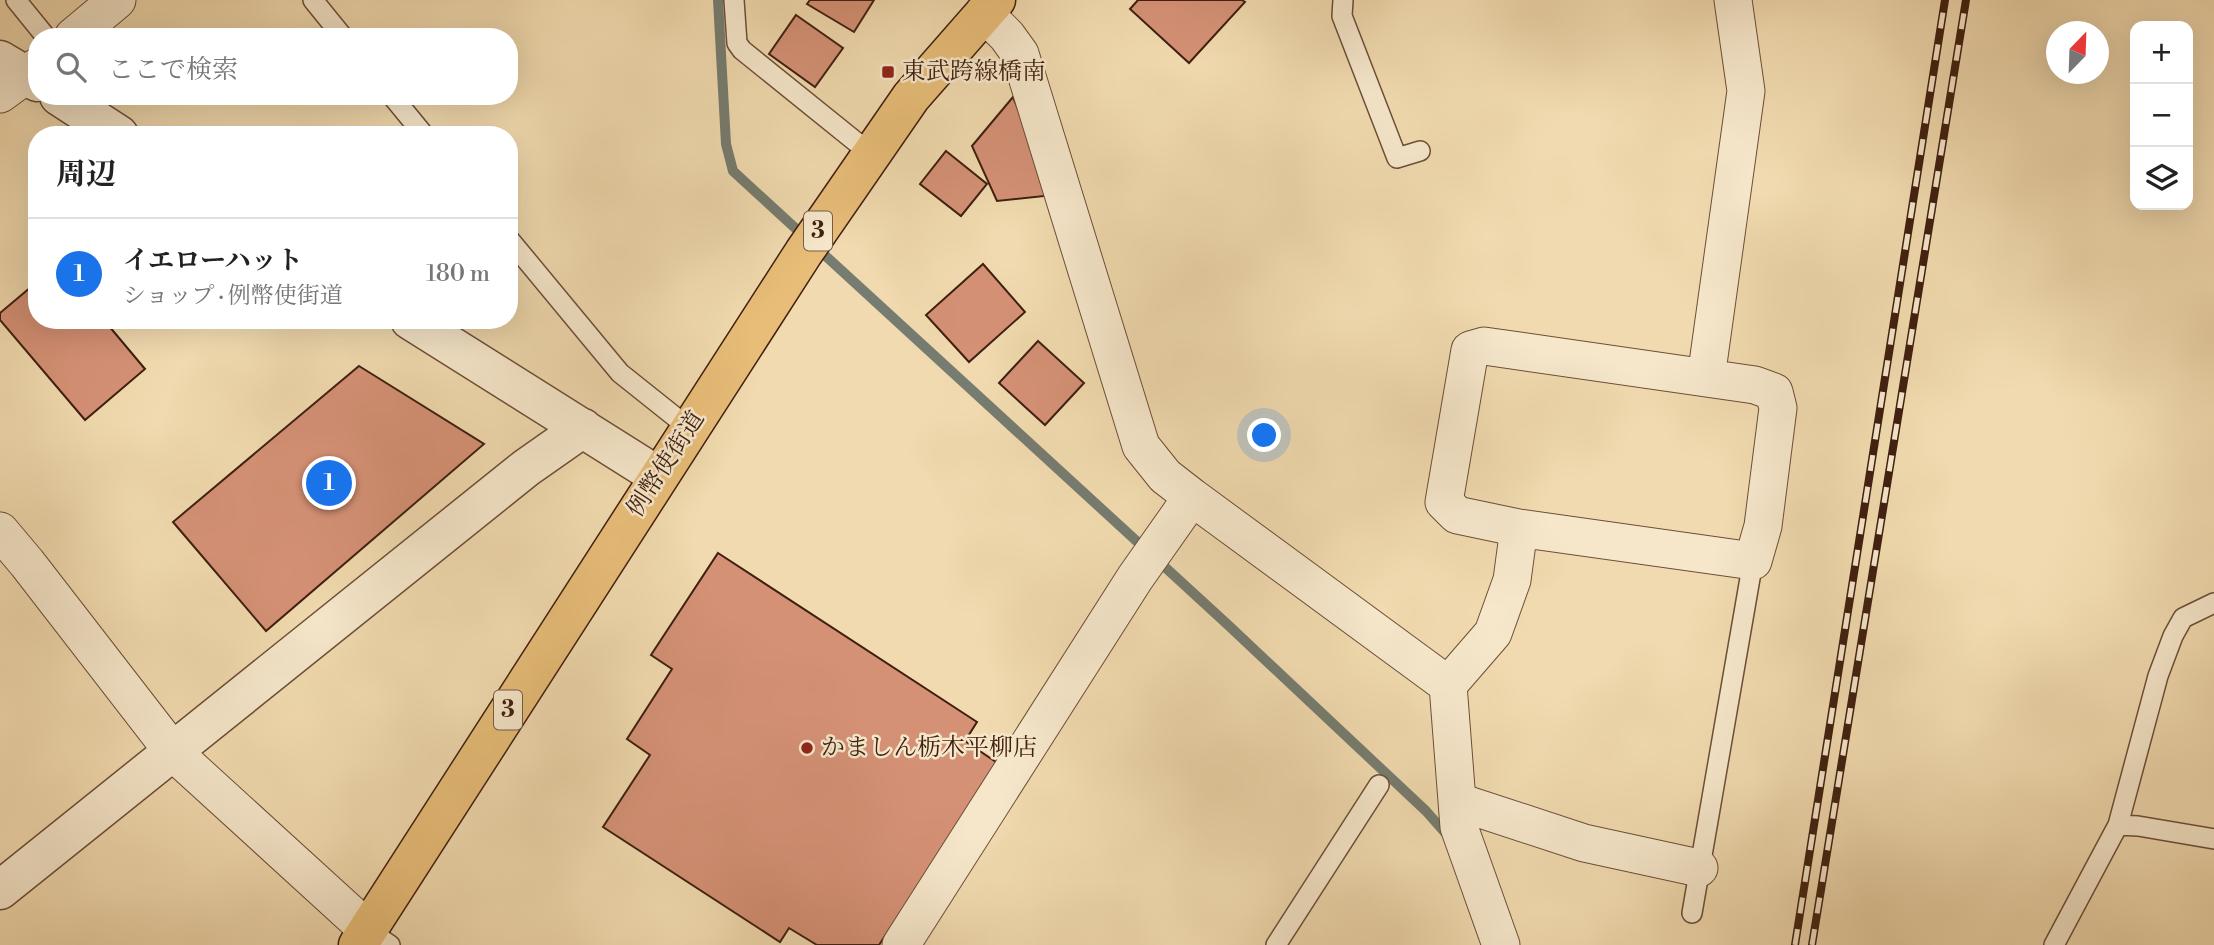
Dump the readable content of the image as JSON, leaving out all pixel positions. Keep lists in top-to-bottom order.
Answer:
{
  "streets": {
    "main road": ["3", "例幣使街道"]
  },
  "places": {
    "transit": ["東武跨線橋南"],
    "other": ["かましん栃木平柳店"]
  },
  "north": "top right",
  "page": {
    "map_buttons": ["+", "−"],
    "search": "ここで検索",
    "heading": "周辺",
    "list": [
      {
        "mark": "1",
        "name": "イエローハット",
        "note": "ショップ · 例幣使街道",
        "value": "180 m"
      }
    ],
    "pins": "1"
  }
}
